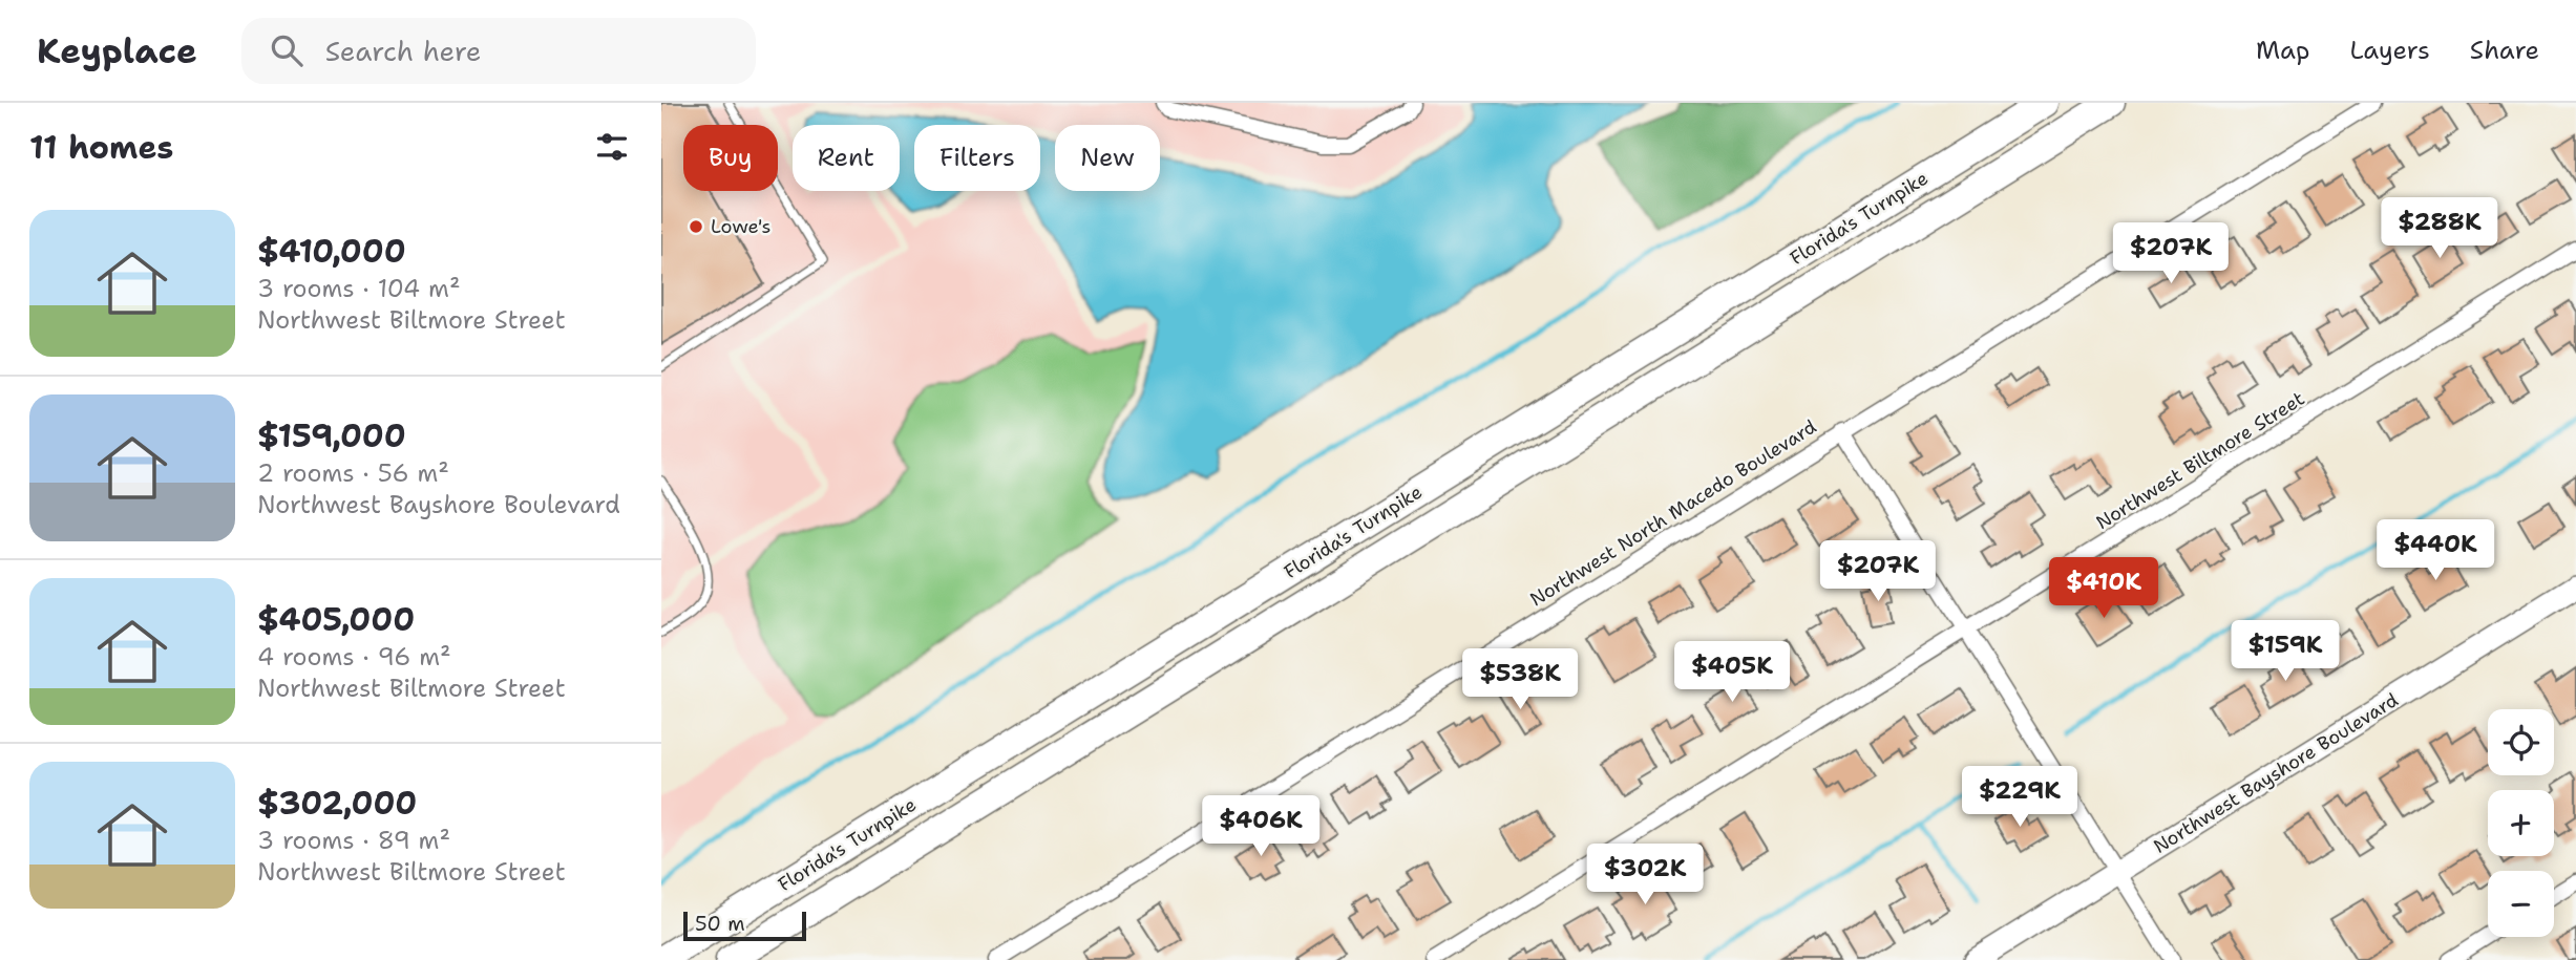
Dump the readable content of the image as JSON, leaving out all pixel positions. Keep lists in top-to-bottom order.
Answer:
{
  "streets": {
    "highway": ["Florida's Turnpike"],
    "main road": ["Northwest Bayshore Boulevard"],
    "street": ["Northwest Biltmore Street", "Northwest North Macedo Boulevard"]
  },
  "places": ["Lowe's"],
  "scale_bar": "50 m",
  "page": {
    "header": "Keyplace",
    "search": "Search here",
    "nav": ["Map", "Layers", "Share"],
    "heading": "11 homes",
    "chip": [
      "Buy",
      "Rent",
      "Filters",
      "New"
    ],
    "list": [
      {
        "name": "$410,000",
        "note": "3 rooms · 104 m² · Northwest Biltmore Street"
      },
      {
        "name": "$159,000",
        "note": "2 rooms · 56 m² · Northwest Bayshore Boulevard"
      },
      {
        "name": "$405,000",
        "note": "4 rooms · 96 m² · Northwest Biltmore Street"
      },
      {
        "name": "$302,000",
        "note": "3 rooms · 89 m² · Northwest Biltmore Street"
      }
    ],
    "price": [
      "$288K",
      "$207K",
      "$440K",
      "$207K",
      "$410K",
      "$159K",
      "$405K",
      "$538K",
      "$229K",
      "$406K",
      "$302K"
    ],
    "map_buttons": ["+", "−"],
    "scale": "50 m"
  }
}
